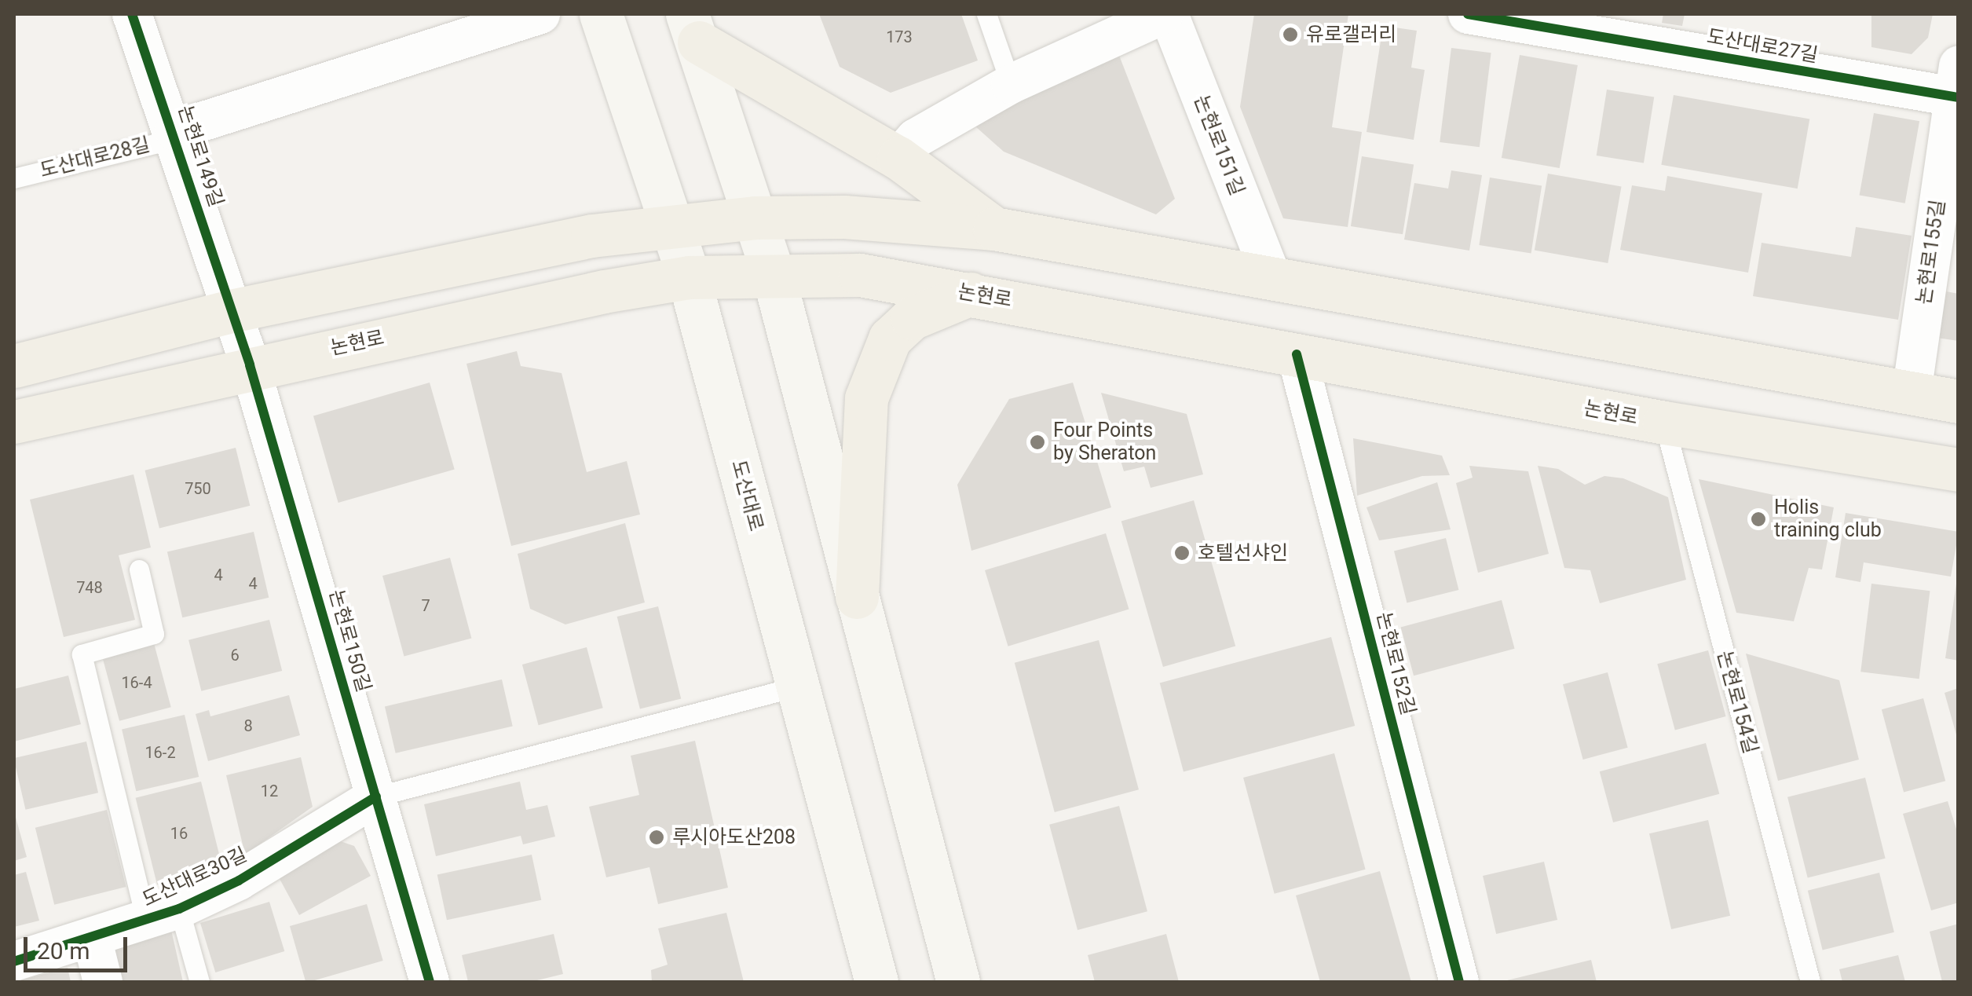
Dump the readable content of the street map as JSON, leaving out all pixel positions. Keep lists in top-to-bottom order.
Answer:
{
  "streets": {
    "main road": ["논현로", "도산대로"],
    "street": [
      "도산대로27길",
      "논현로151길",
      "논현로149길",
      "논현로155길",
      "논현로150길",
      "논현로152길",
      "도산대로30길"
    ],
    "lane": ["도산대로28길", "논현로154길"]
  },
  "crossings": [
    ["도산대로27길", "논현로155길"],
    ["논현로149길", "도산대로28길"],
    ["논현로149길", "논현로150길"],
    ["논현로", "도산대로"],
    ["논현로", "논현로150길"],
    ["논현로", "논현로152길"],
    ["논현로", "논현로154길"],
    ["도산대로", "도산대로30길"],
    ["논현로150길", "도산대로30길"]
  ],
  "places": [
    "유로갤러리",
    "Four Points by Sheraton",
    "Holis training club",
    "호텔선샤인",
    "루시아도산208"
  ],
  "house_numbers": [
    "173",
    "750",
    "4",
    "4",
    "748",
    "7",
    "6",
    "16-4",
    "8",
    "16-2",
    "12",
    "16"
  ],
  "scale_bar": "20 m"
}
